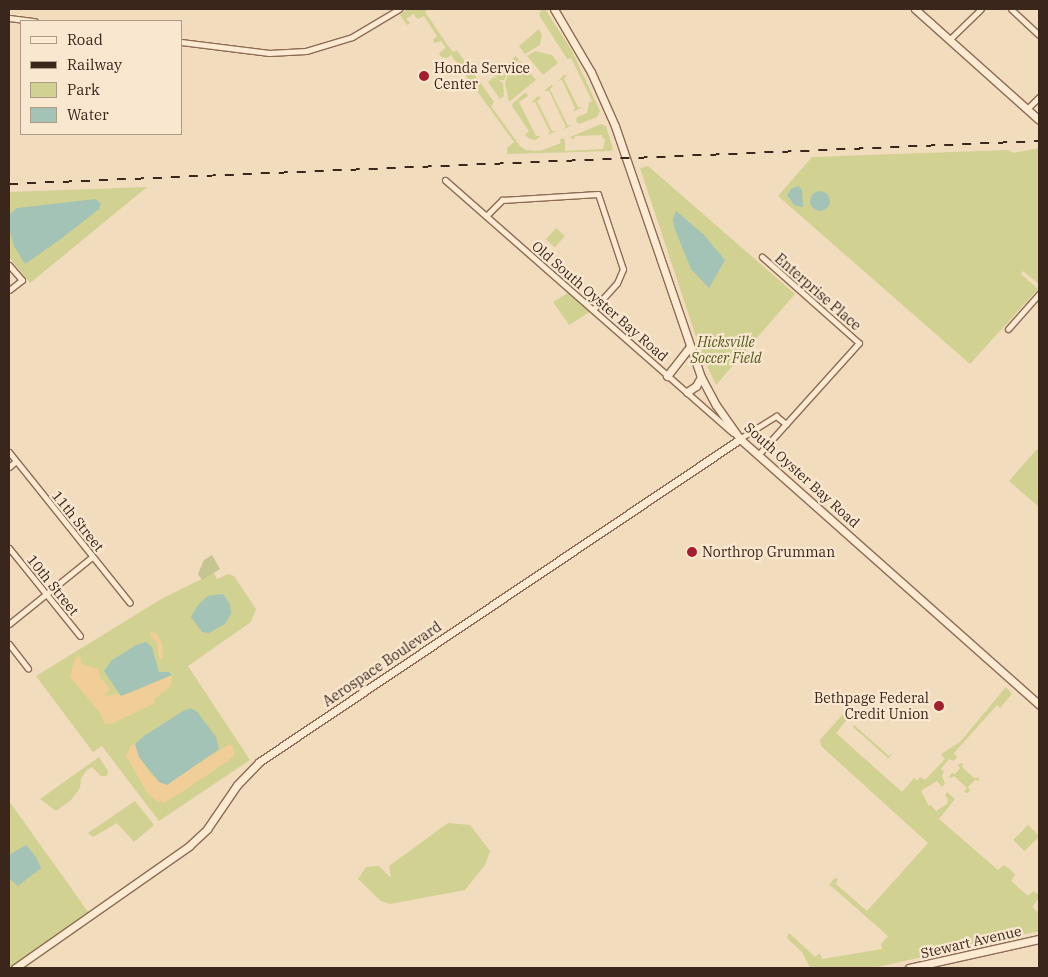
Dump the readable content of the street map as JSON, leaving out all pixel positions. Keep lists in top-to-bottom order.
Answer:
{
  "streets": {
    "street": [
      "Enterprise Place",
      "Old South Oyster Bay Road",
      "South Oyster Bay Road",
      "11th Street",
      "10th Street",
      "Aerospace Boulevard",
      "Stewart Avenue"
    ]
  },
  "crossings": [
    ["Enterprise Place", "South Oyster Bay Road"],
    ["Enterprise Place", "Aerospace Boulevard"],
    ["Old South Oyster Bay Road", "South Oyster Bay Road"],
    ["Old South Oyster Bay Road", "Aerospace Boulevard"],
    ["South Oyster Bay Road", "Aerospace Boulevard"]
  ],
  "parks": ["Hicksville Soccer Field"],
  "places": ["Honda Service Center", "Northrop Grumman", "Bethpage Federal Credit Union"],
  "legend": [
    "Road",
    "Railway",
    "Park",
    "Water"
  ]
}
